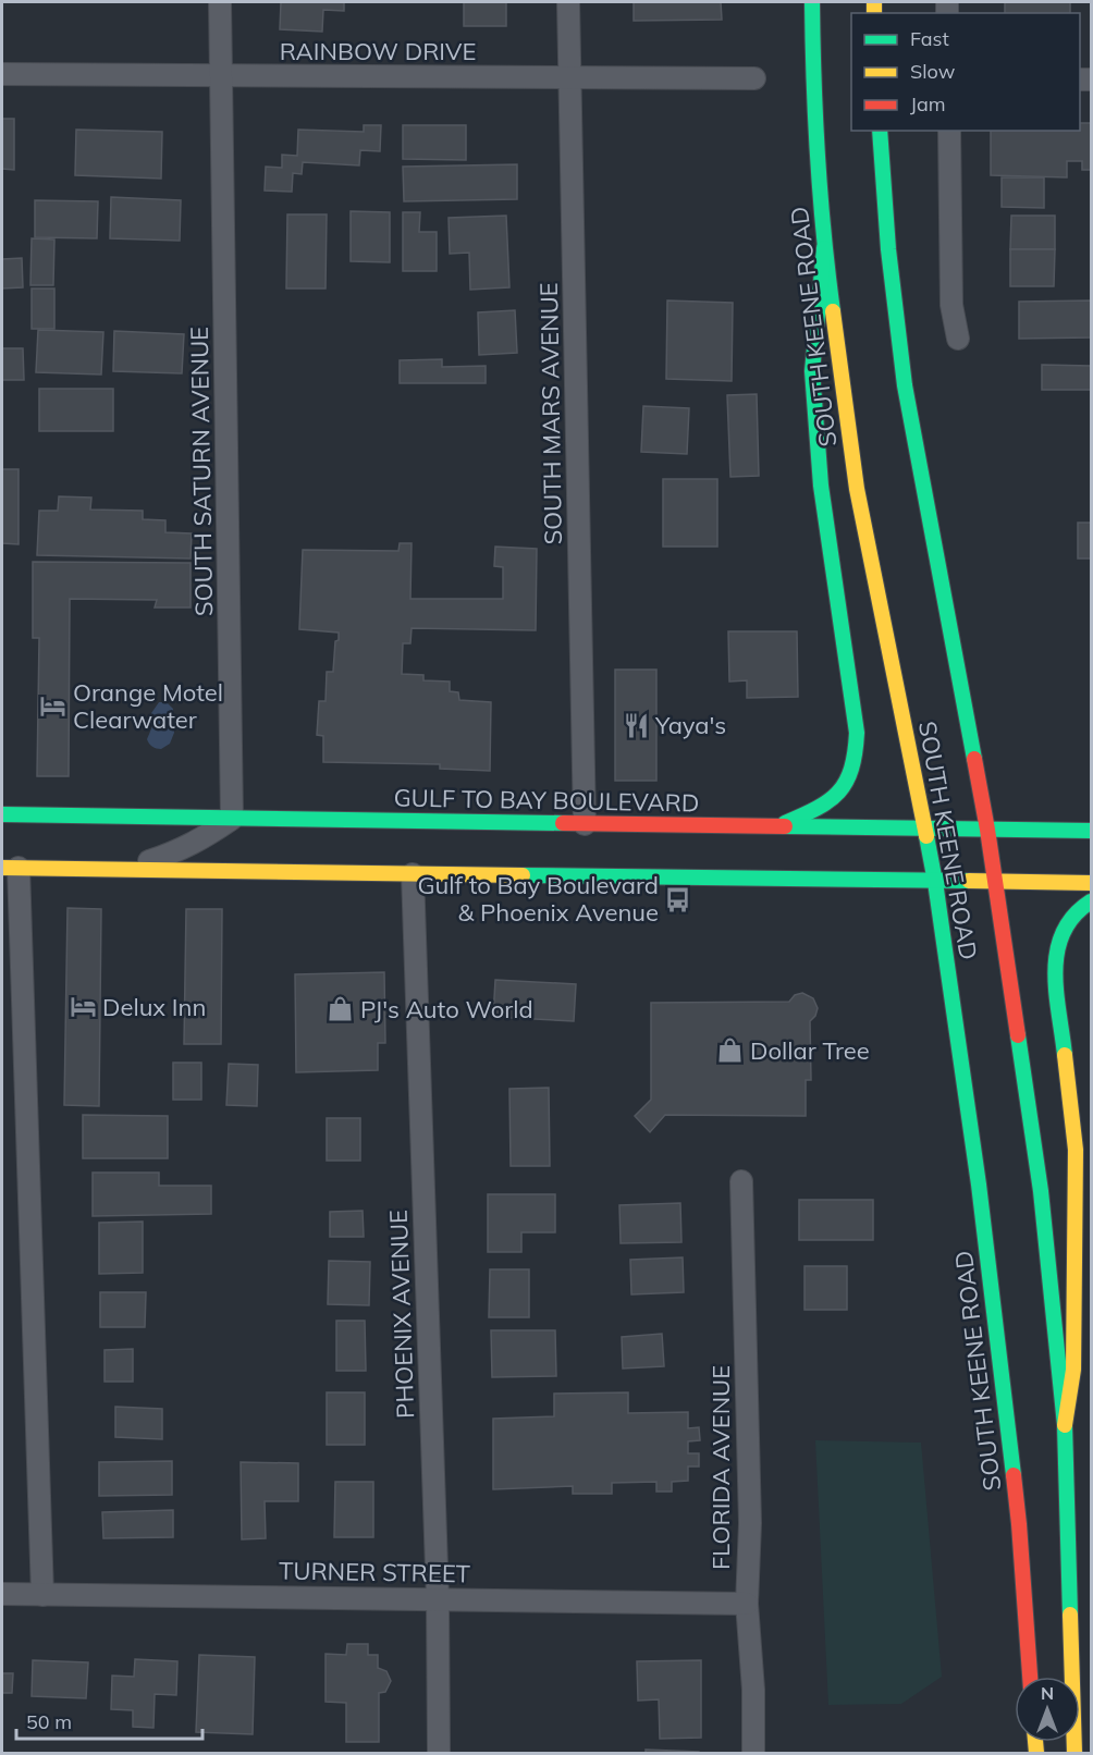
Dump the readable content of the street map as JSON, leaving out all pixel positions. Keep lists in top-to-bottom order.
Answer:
{
  "streets": {
    "main road": ["SOUTH KEENE ROAD", "GULF TO BAY BOULEVARD"],
    "street": [
      "RAINBOW DRIVE",
      "SOUTH MARS AVENUE",
      "SOUTH SATURN AVENUE",
      "PHOENIX AVENUE",
      "FLORIDA AVENUE",
      "TURNER STREET"
    ]
  },
  "crossings": [
    ["RAINBOW DRIVE", "SOUTH MARS AVENUE"],
    ["RAINBOW DRIVE", "SOUTH SATURN AVENUE"],
    ["SOUTH KEENE ROAD", "GULF TO BAY BOULEVARD"],
    ["SOUTH MARS AVENUE", "GULF TO BAY BOULEVARD"],
    ["SOUTH SATURN AVENUE", "GULF TO BAY BOULEVARD"],
    ["PHOENIX AVENUE", "TURNER STREET"],
    ["FLORIDA AVENUE", "TURNER STREET"]
  ],
  "places": {
    "hotel": ["Orange Motel Clearwater", "Delux Inn"],
    "restaurant": ["Yaya's"],
    "bus stop": ["Gulf to Bay Boulevard & Phoenix Avenue"],
    "shop": ["PJ's Auto World", "Dollar Tree"]
  },
  "legend": ["Fast", "Slow", "Jam"],
  "scale_bar": "50 m",
  "north": "top"
}
